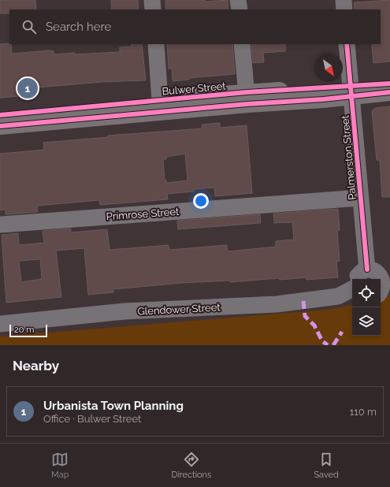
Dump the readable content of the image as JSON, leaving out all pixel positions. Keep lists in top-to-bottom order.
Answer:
{
  "streets": {
    "main road": ["Bulwer Street"],
    "street": ["Palmerston Street", "Primrose Street", "Glendower Street"]
  },
  "crossings": [
    ["Bulwer Street", "Palmerston Street"],
    ["Palmerston Street", "Primrose Street"]
  ],
  "scale_bar": "20 m",
  "north": "bottom right",
  "page": {
    "search": "Search here",
    "pins": "1",
    "scale": "20 m",
    "heading": "Nearby",
    "list": [
      {
        "mark": "1",
        "name": "Urbanista Town Planning",
        "note": "Office · Bulwer Street",
        "value": "110 m"
      }
    ],
    "nav": ["Map", "Directions", "Saved"]
  }
}
